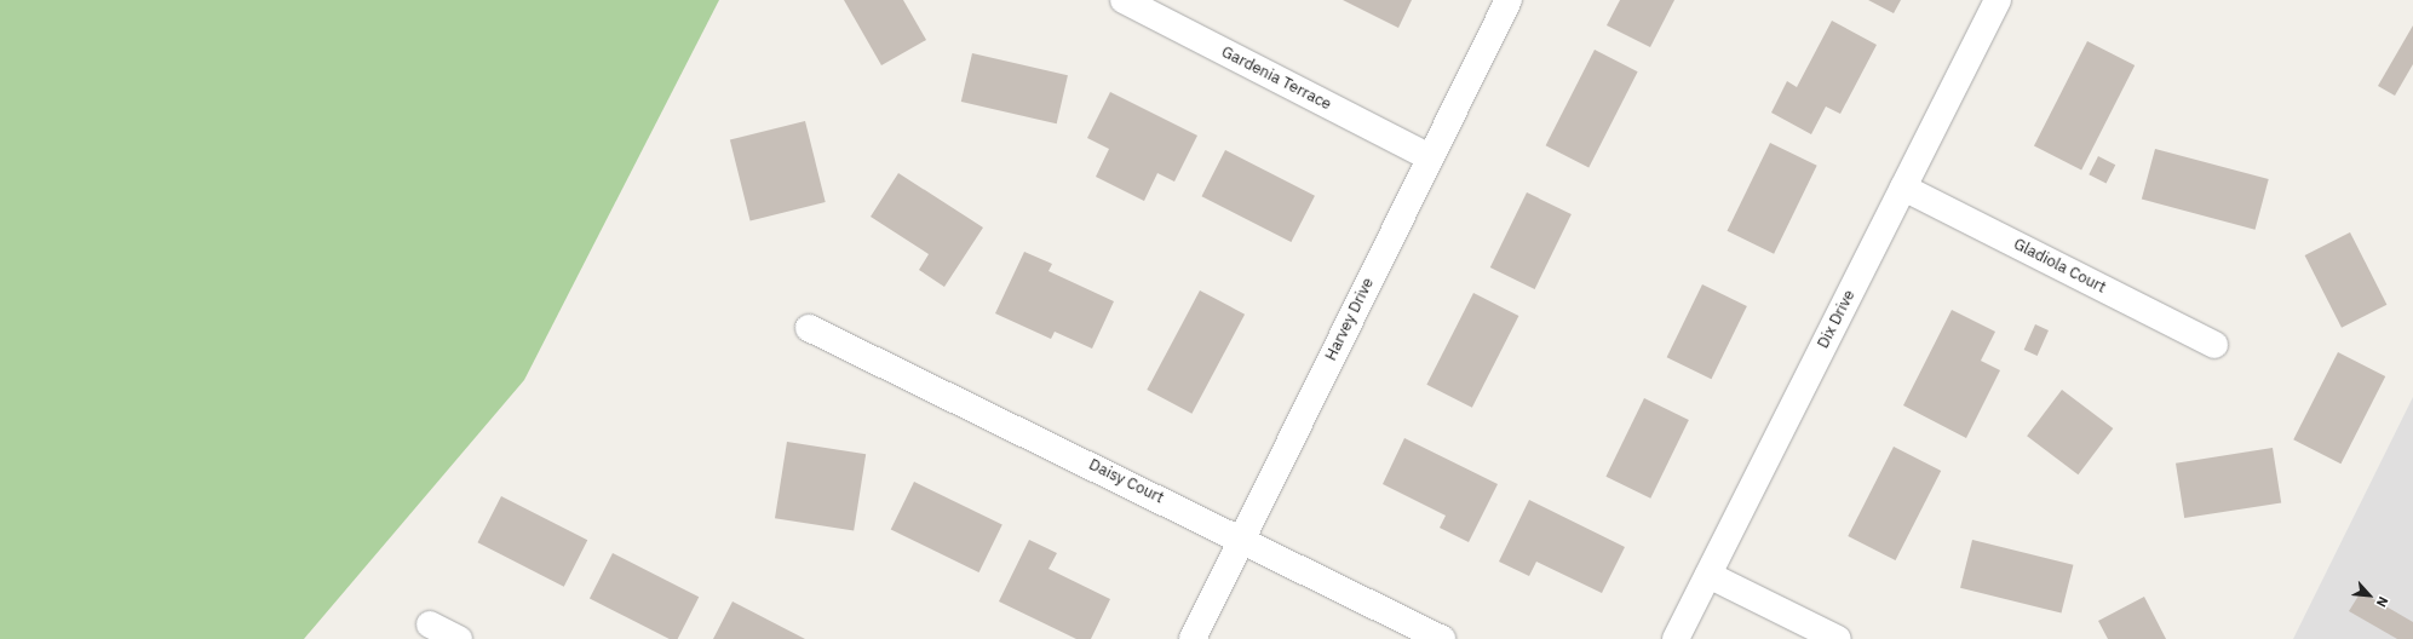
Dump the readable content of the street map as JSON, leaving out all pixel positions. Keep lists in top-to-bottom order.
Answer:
{
  "streets": {
    "street": [
      "Gardenia Terrace",
      "Gladiola Court",
      "Harvey Drive",
      "Dix Drive",
      "Daisy Court"
    ]
  },
  "crossings": [
    ["Gardenia Terrace", "Harvey Drive"],
    ["Gladiola Court", "Dix Drive"],
    ["Harvey Drive", "Daisy Court"]
  ],
  "north": "bottom right"
}
